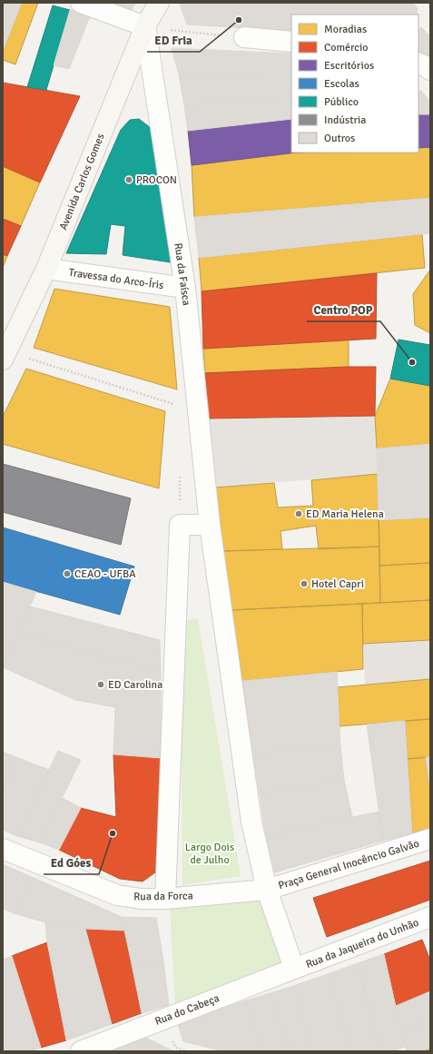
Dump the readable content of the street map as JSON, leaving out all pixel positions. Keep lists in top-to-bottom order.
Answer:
{
  "streets": {
    "main road": ["Avenida Carlos Gomes"],
    "street": [
      "Rua da Faísca",
      "Travessa do Arco-Íris",
      "Praça General Inocêncio Galvão",
      "Rua da Forca",
      "Rua da Jaqueira do Unhão",
      "Rua do Cabeça"
    ]
  },
  "crossings": [
    ["Avenida Carlos Gomes", "Rua da Faísca"],
    ["Avenida Carlos Gomes", "Travessa do Arco-Íris"],
    ["Rua da Faísca", "Travessa do Arco-Íris"],
    ["Praça General Inocêncio Galvão", "Rua da Forca"],
    ["Rua da Jaqueira do Unhão", "Rua do Cabeça"]
  ],
  "parks": ["Largo Dois de Julho"],
  "places": [
    "ED Fria",
    "PROCON",
    "Centro POP",
    "ED Maria Helena",
    "CEAO - UFBA",
    "Hotel Capri",
    "ED Carolina",
    "Ed Góes"
  ],
  "legend": [
    "Moradias",
    "Comércio",
    "Escritórios",
    "Escolas",
    "Público",
    "Indústria",
    "Outros"
  ]
}
